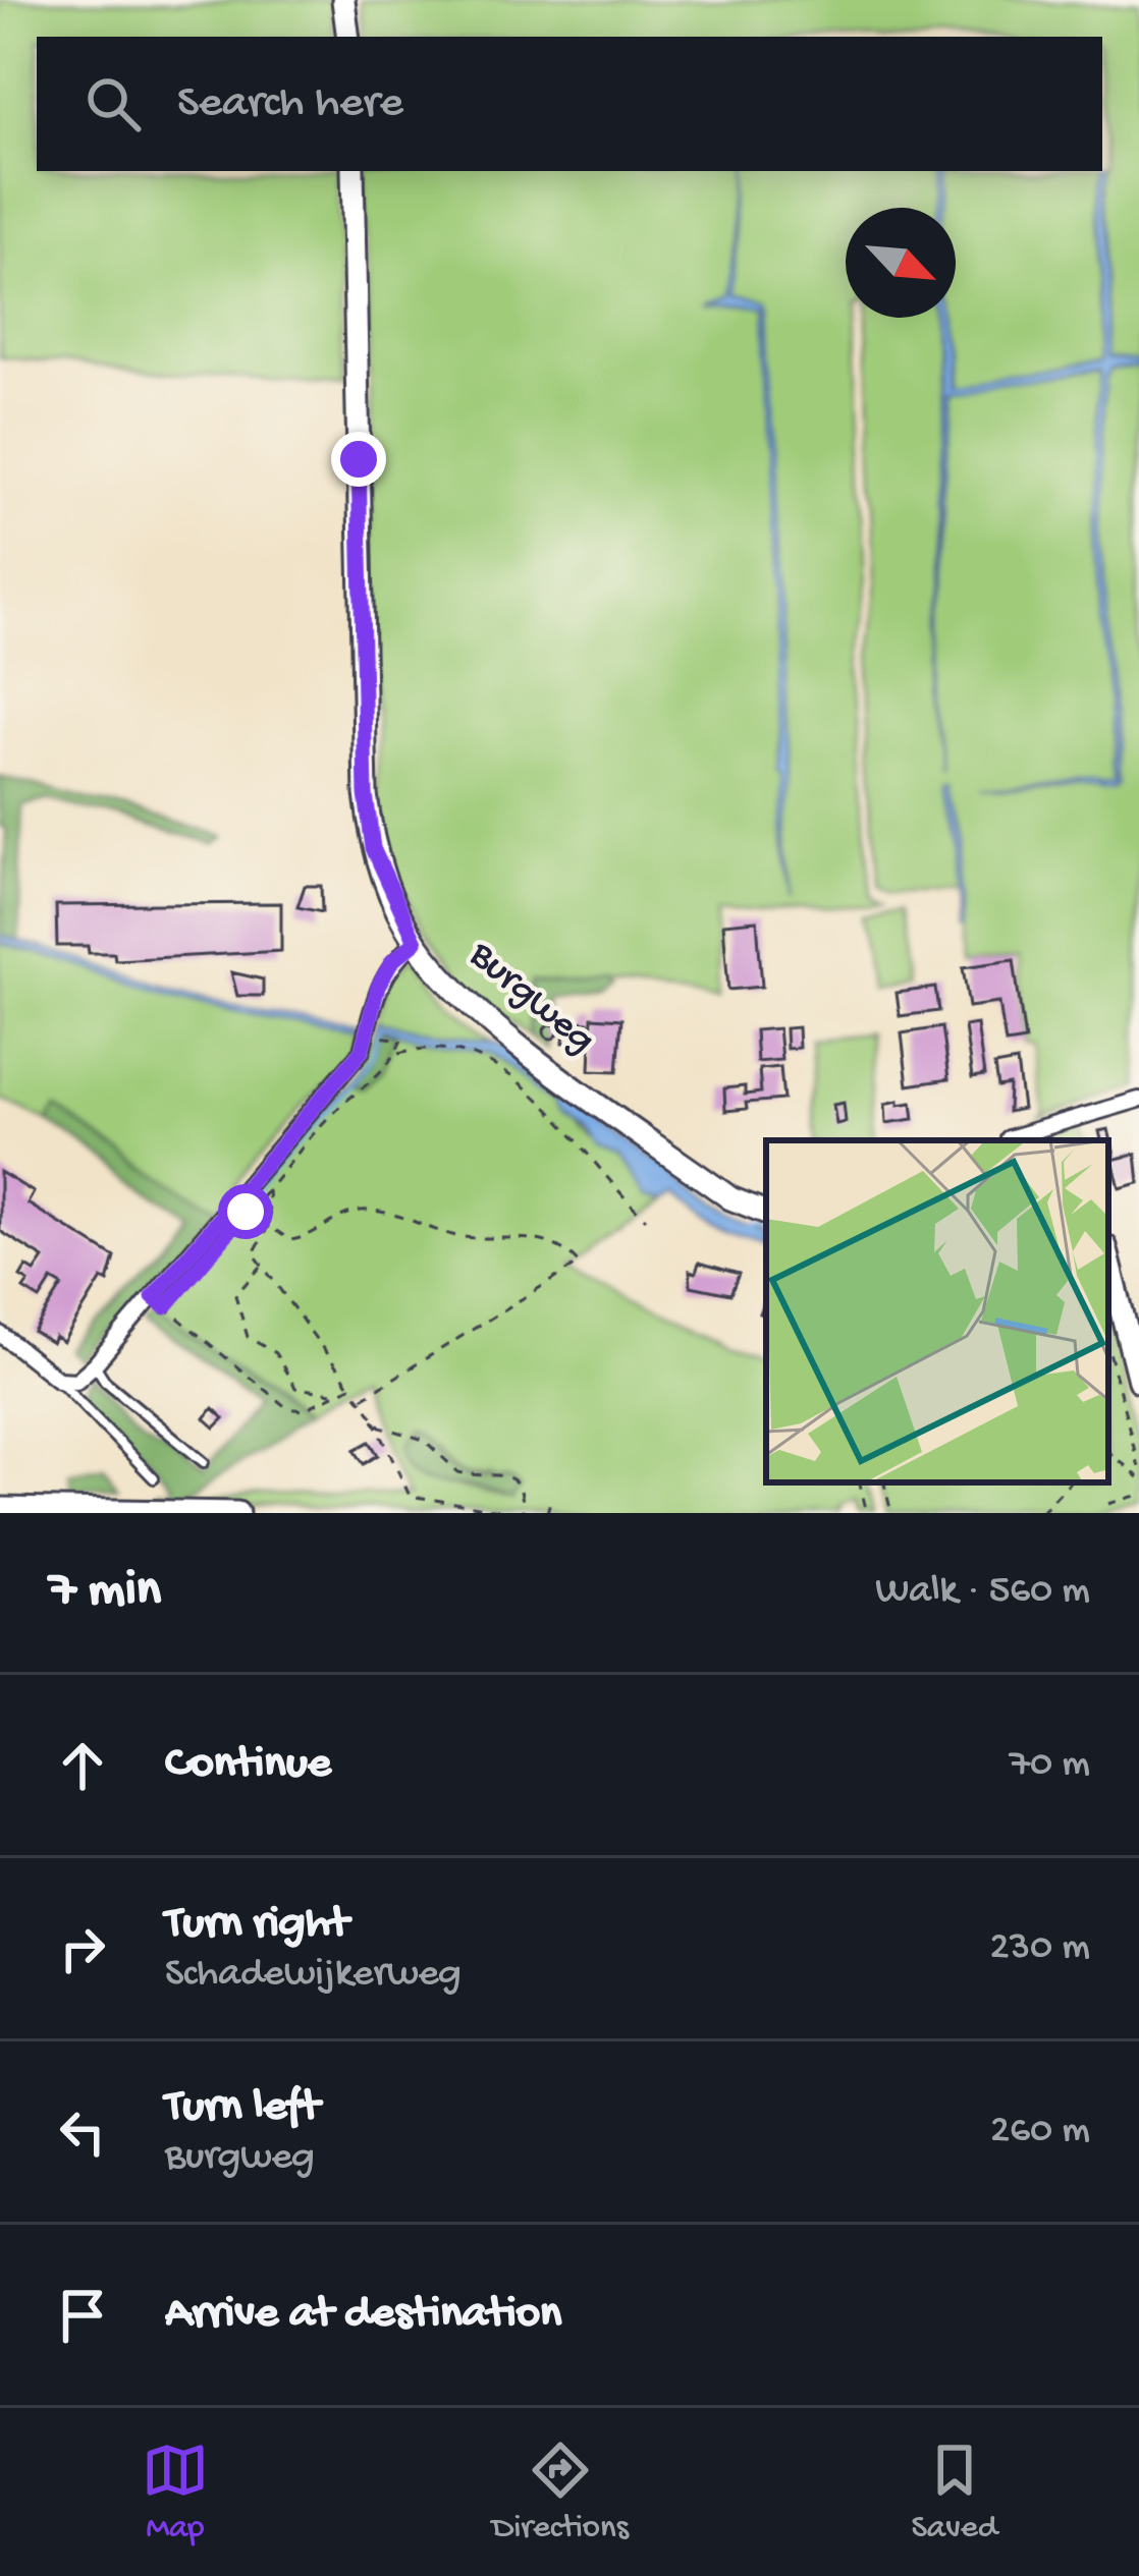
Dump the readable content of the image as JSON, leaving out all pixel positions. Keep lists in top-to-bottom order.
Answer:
{
  "streets": {
    "main road": ["Burgweg"]
  },
  "north": "bottom right",
  "page": {
    "search": "Search here",
    "heading": ["7 min", "Walk · 560 m"],
    "list": [
      ["Continue", "70 m"],
      ["Turn right", "Schadewijkerweg", "230 m"],
      ["Turn left", "Burgweg", "260 m"],
      "Arrive at destination"
    ],
    "nav": ["Map", "Directions", "Saved"]
  }
}
